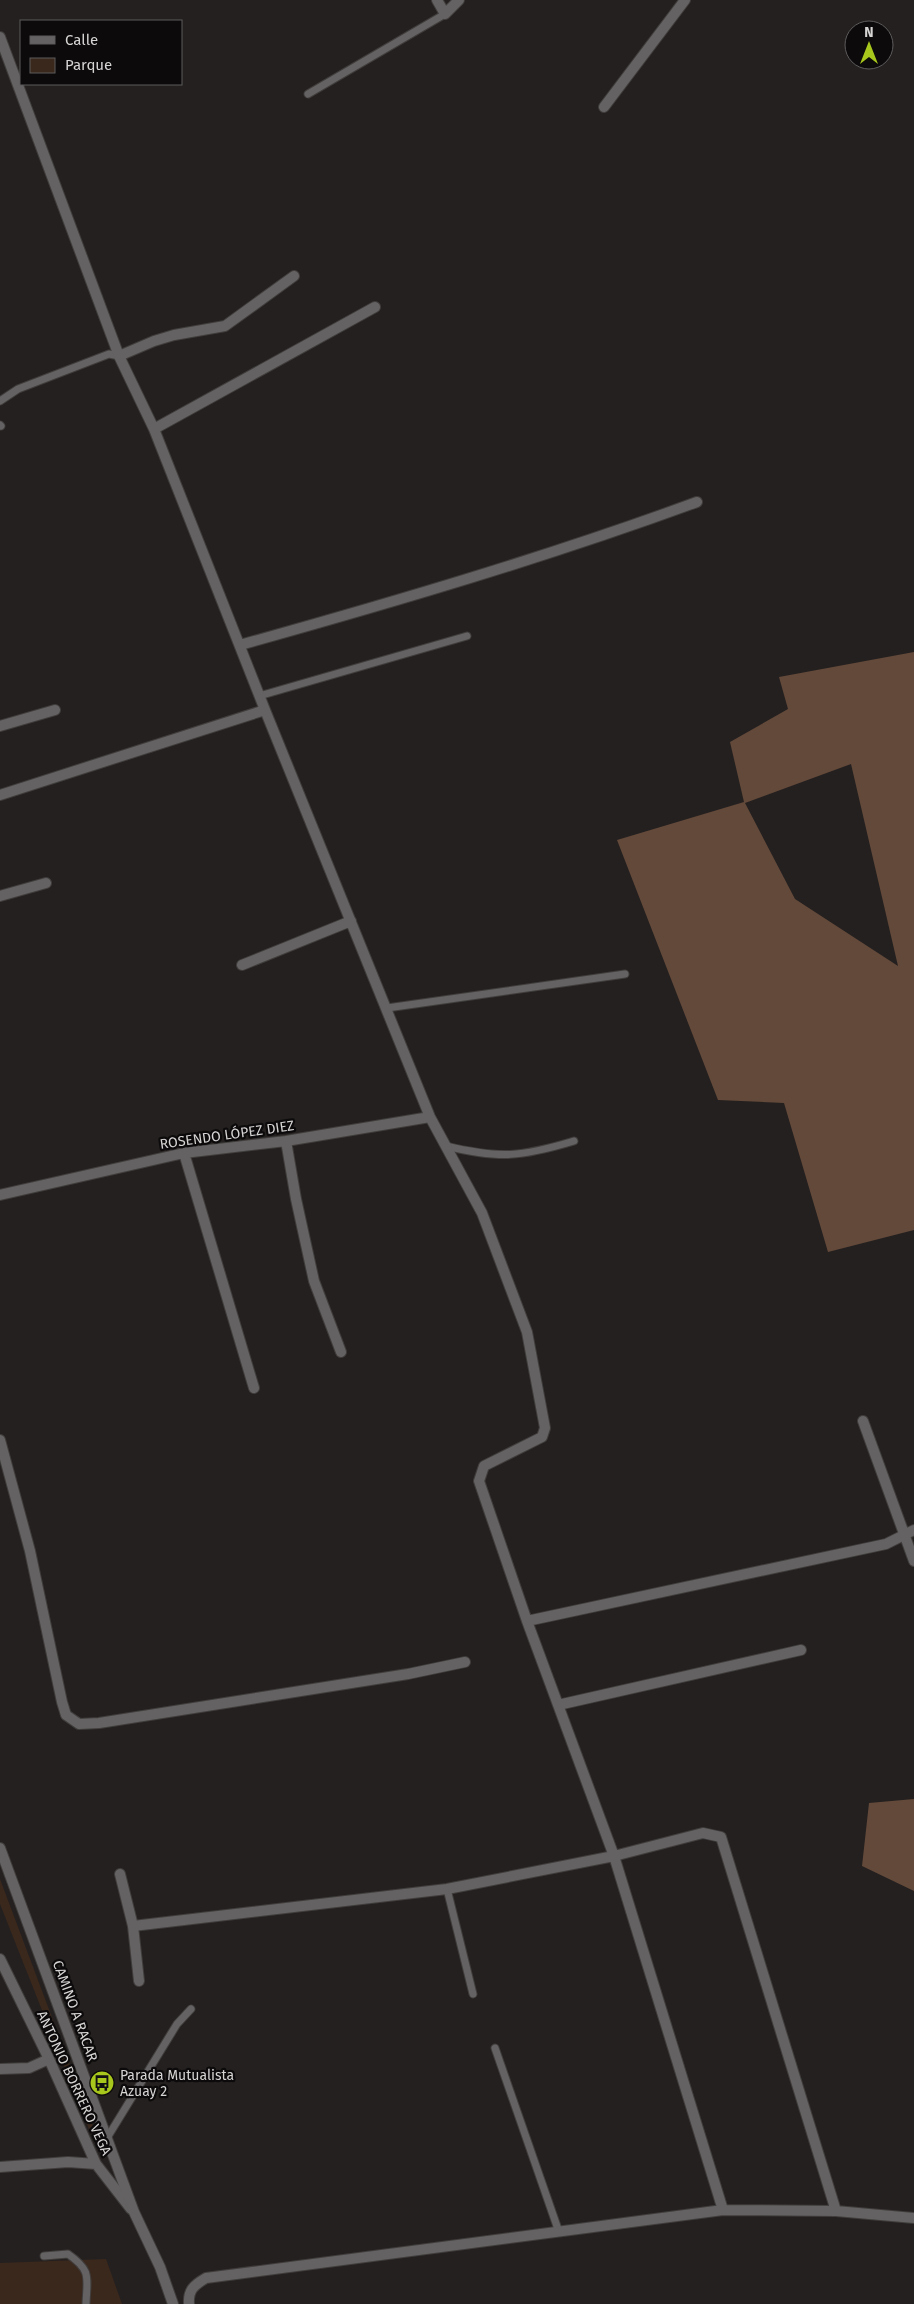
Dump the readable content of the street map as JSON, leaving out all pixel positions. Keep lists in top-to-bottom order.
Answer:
{
  "streets": {
    "street": ["ROSENDO LÓPEZ DIEZ", "CAMINO A RACAR", "ANTONIO BORRERO VEGA"]
  },
  "crossings": [
    ["CAMINO A RACAR", "ANTONIO BORRERO VEGA"]
  ],
  "places": {
    "bus stop": ["Parada Mutualista Azuay 2"]
  },
  "legend": ["Calle", "Parque"],
  "north": "top"
}
